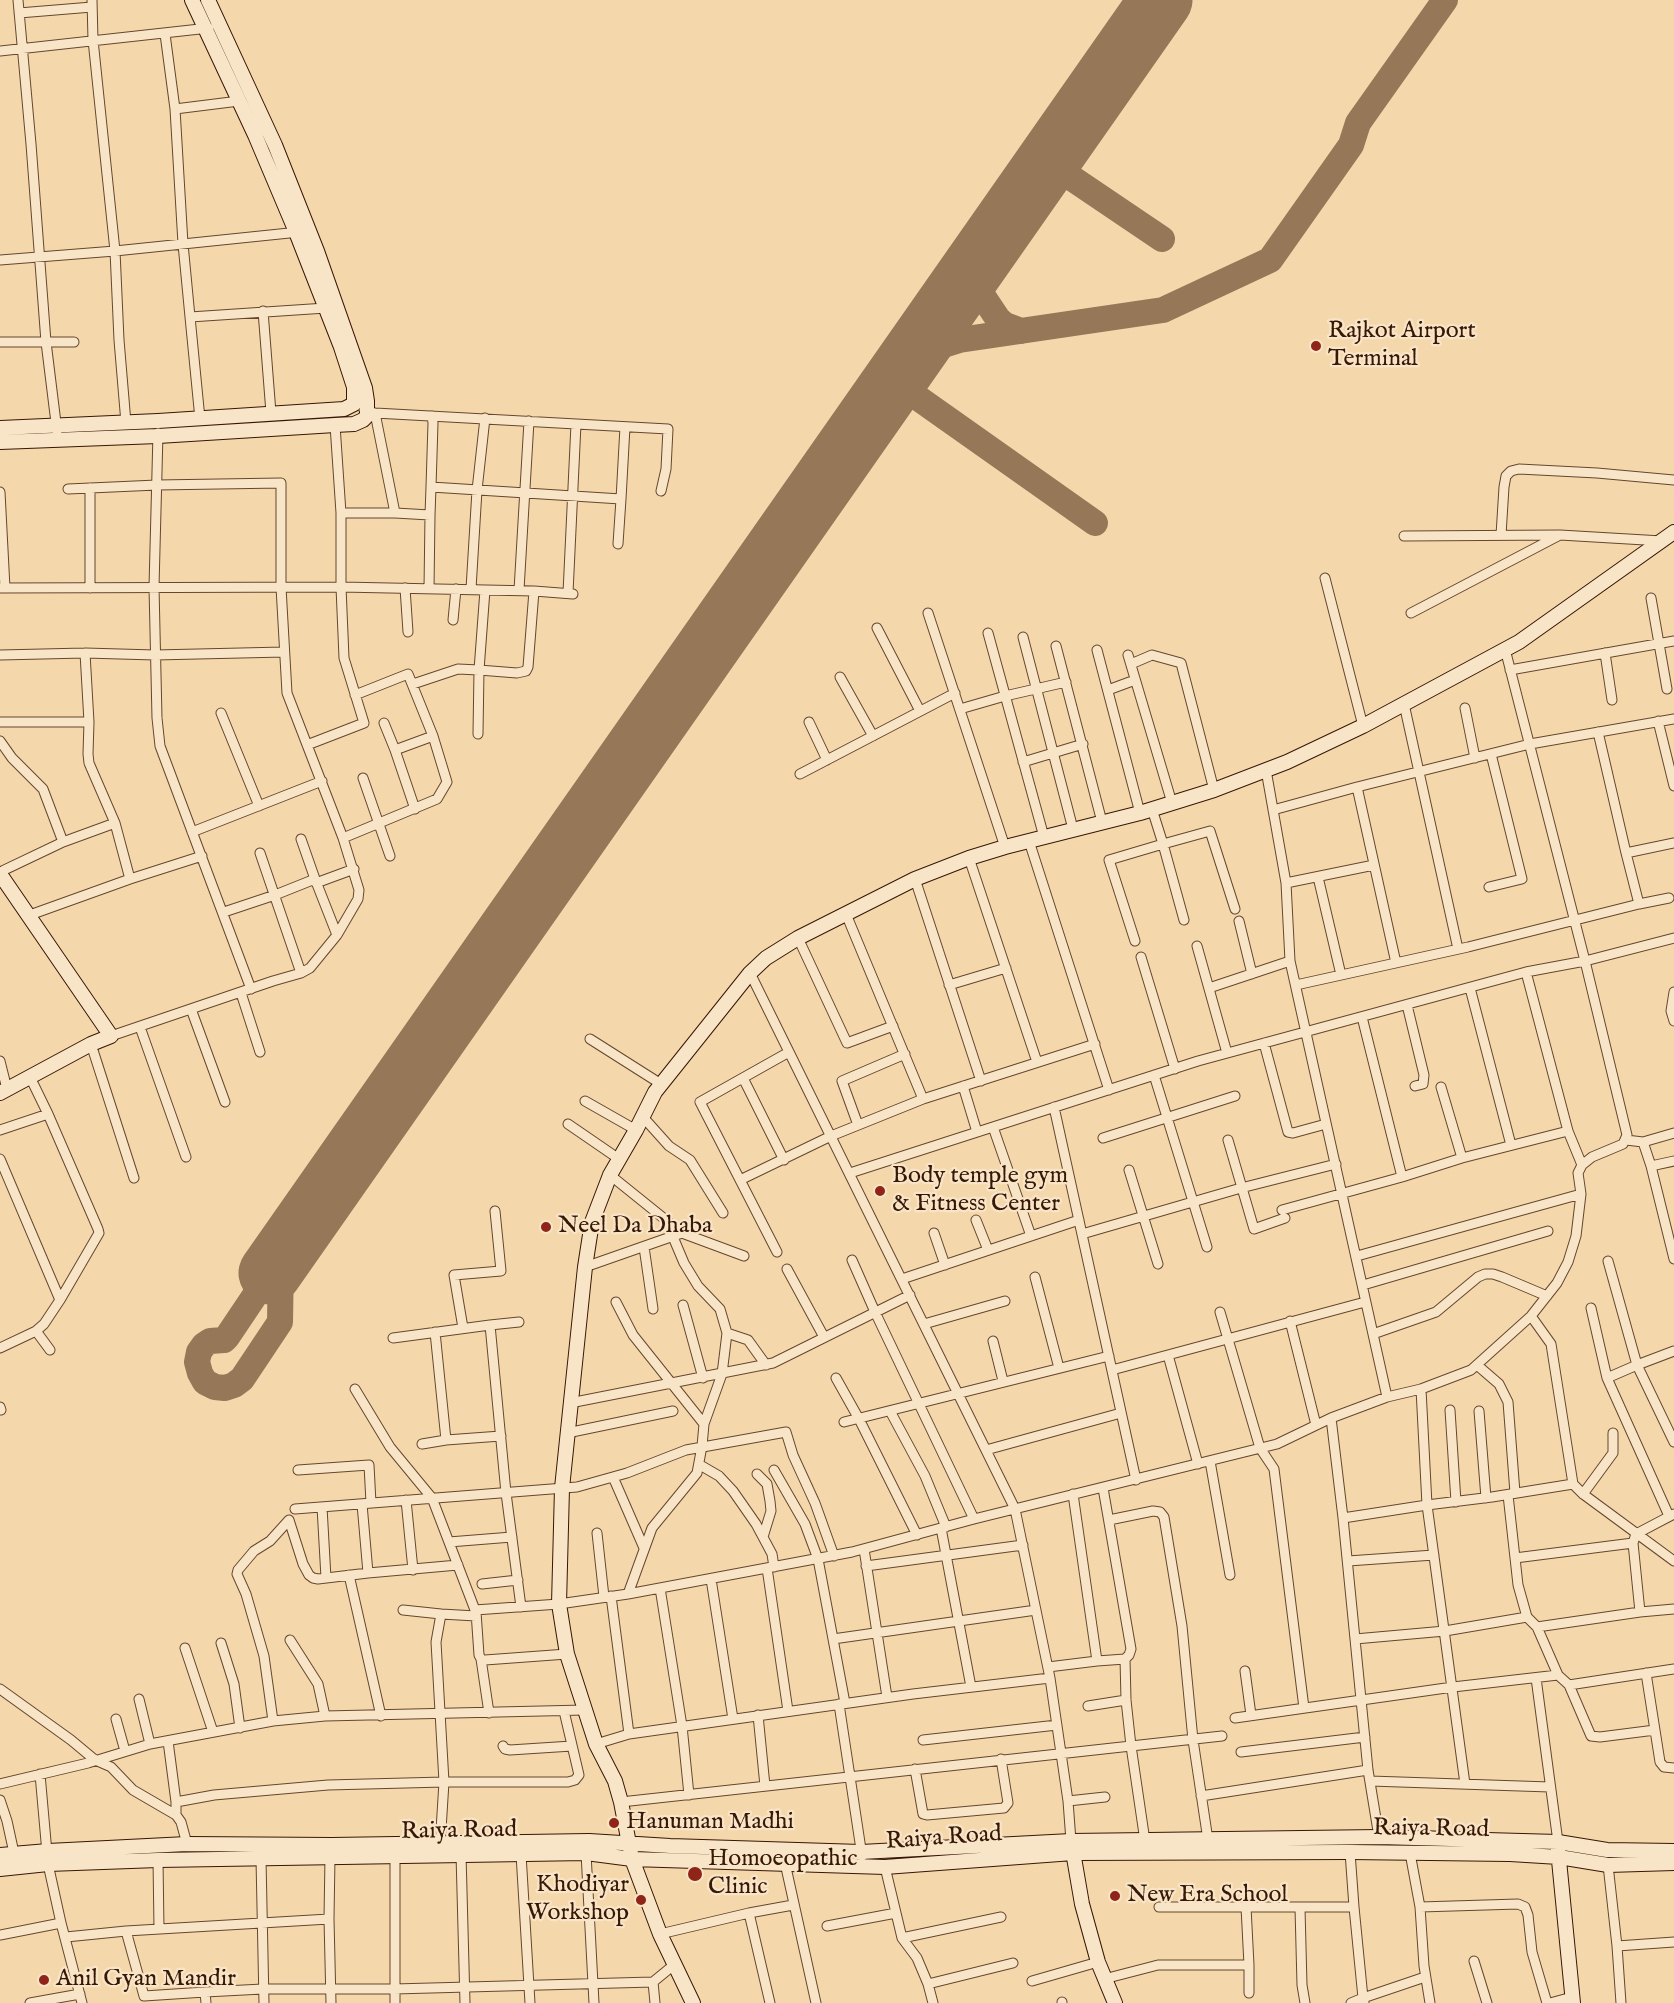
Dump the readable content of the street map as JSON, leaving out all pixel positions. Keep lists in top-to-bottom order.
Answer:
{
  "streets": {
    "street": ["Raiya Road"]
  },
  "places": [
    "Rajkot Airport Terminal",
    "Body temple gym & Fitness Center",
    "Neel Da Dhaba",
    "Hanuman Madhi",
    "Homoeopathic Clinic",
    "New Era School",
    "Khodiyar Workshop",
    "Anil Gyan Mandir"
  ]
}
